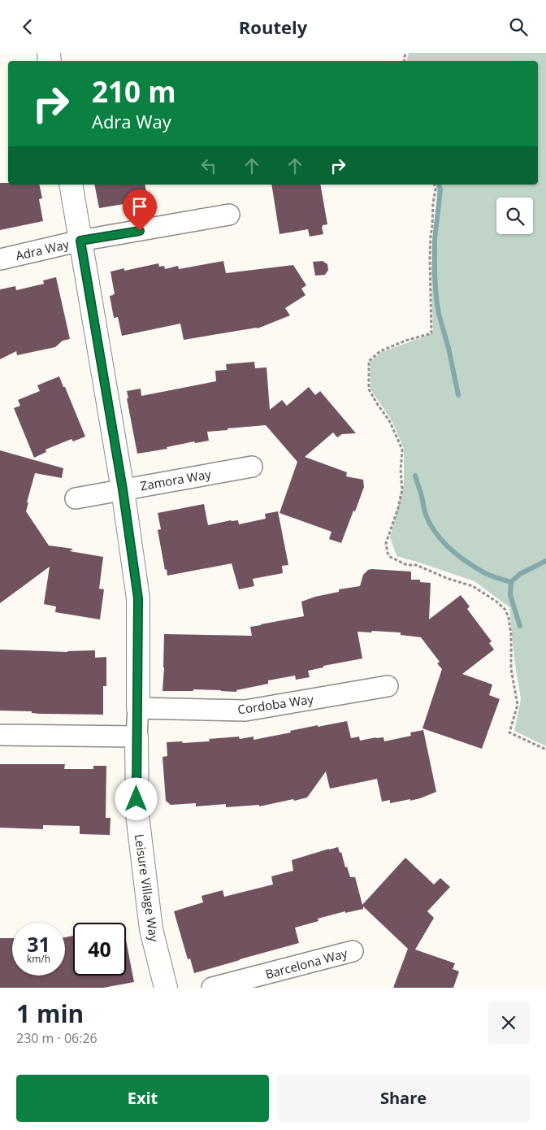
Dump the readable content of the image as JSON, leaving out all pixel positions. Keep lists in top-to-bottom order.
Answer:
{
  "streets": {
    "street": [
      "Adra Way",
      "Zamora Way",
      "Cordoba Way",
      "Leisure Village Way",
      "Barcelona Way"
    ]
  },
  "crossings": [
    ["Adra Way", "Leisure Village Way"],
    ["Zamora Way", "Leisure Village Way"],
    ["Cordoba Way", "Leisure Village Way"]
  ],
  "page": {
    "header": "Routely",
    "turn": ["210 m", "Adra Way"],
    "speed": "31 km/h",
    "limit": "40",
    "heading": ["1 min", "230 m · 06:26"],
    "buttons": ["Exit", "Share"]
  }
}
